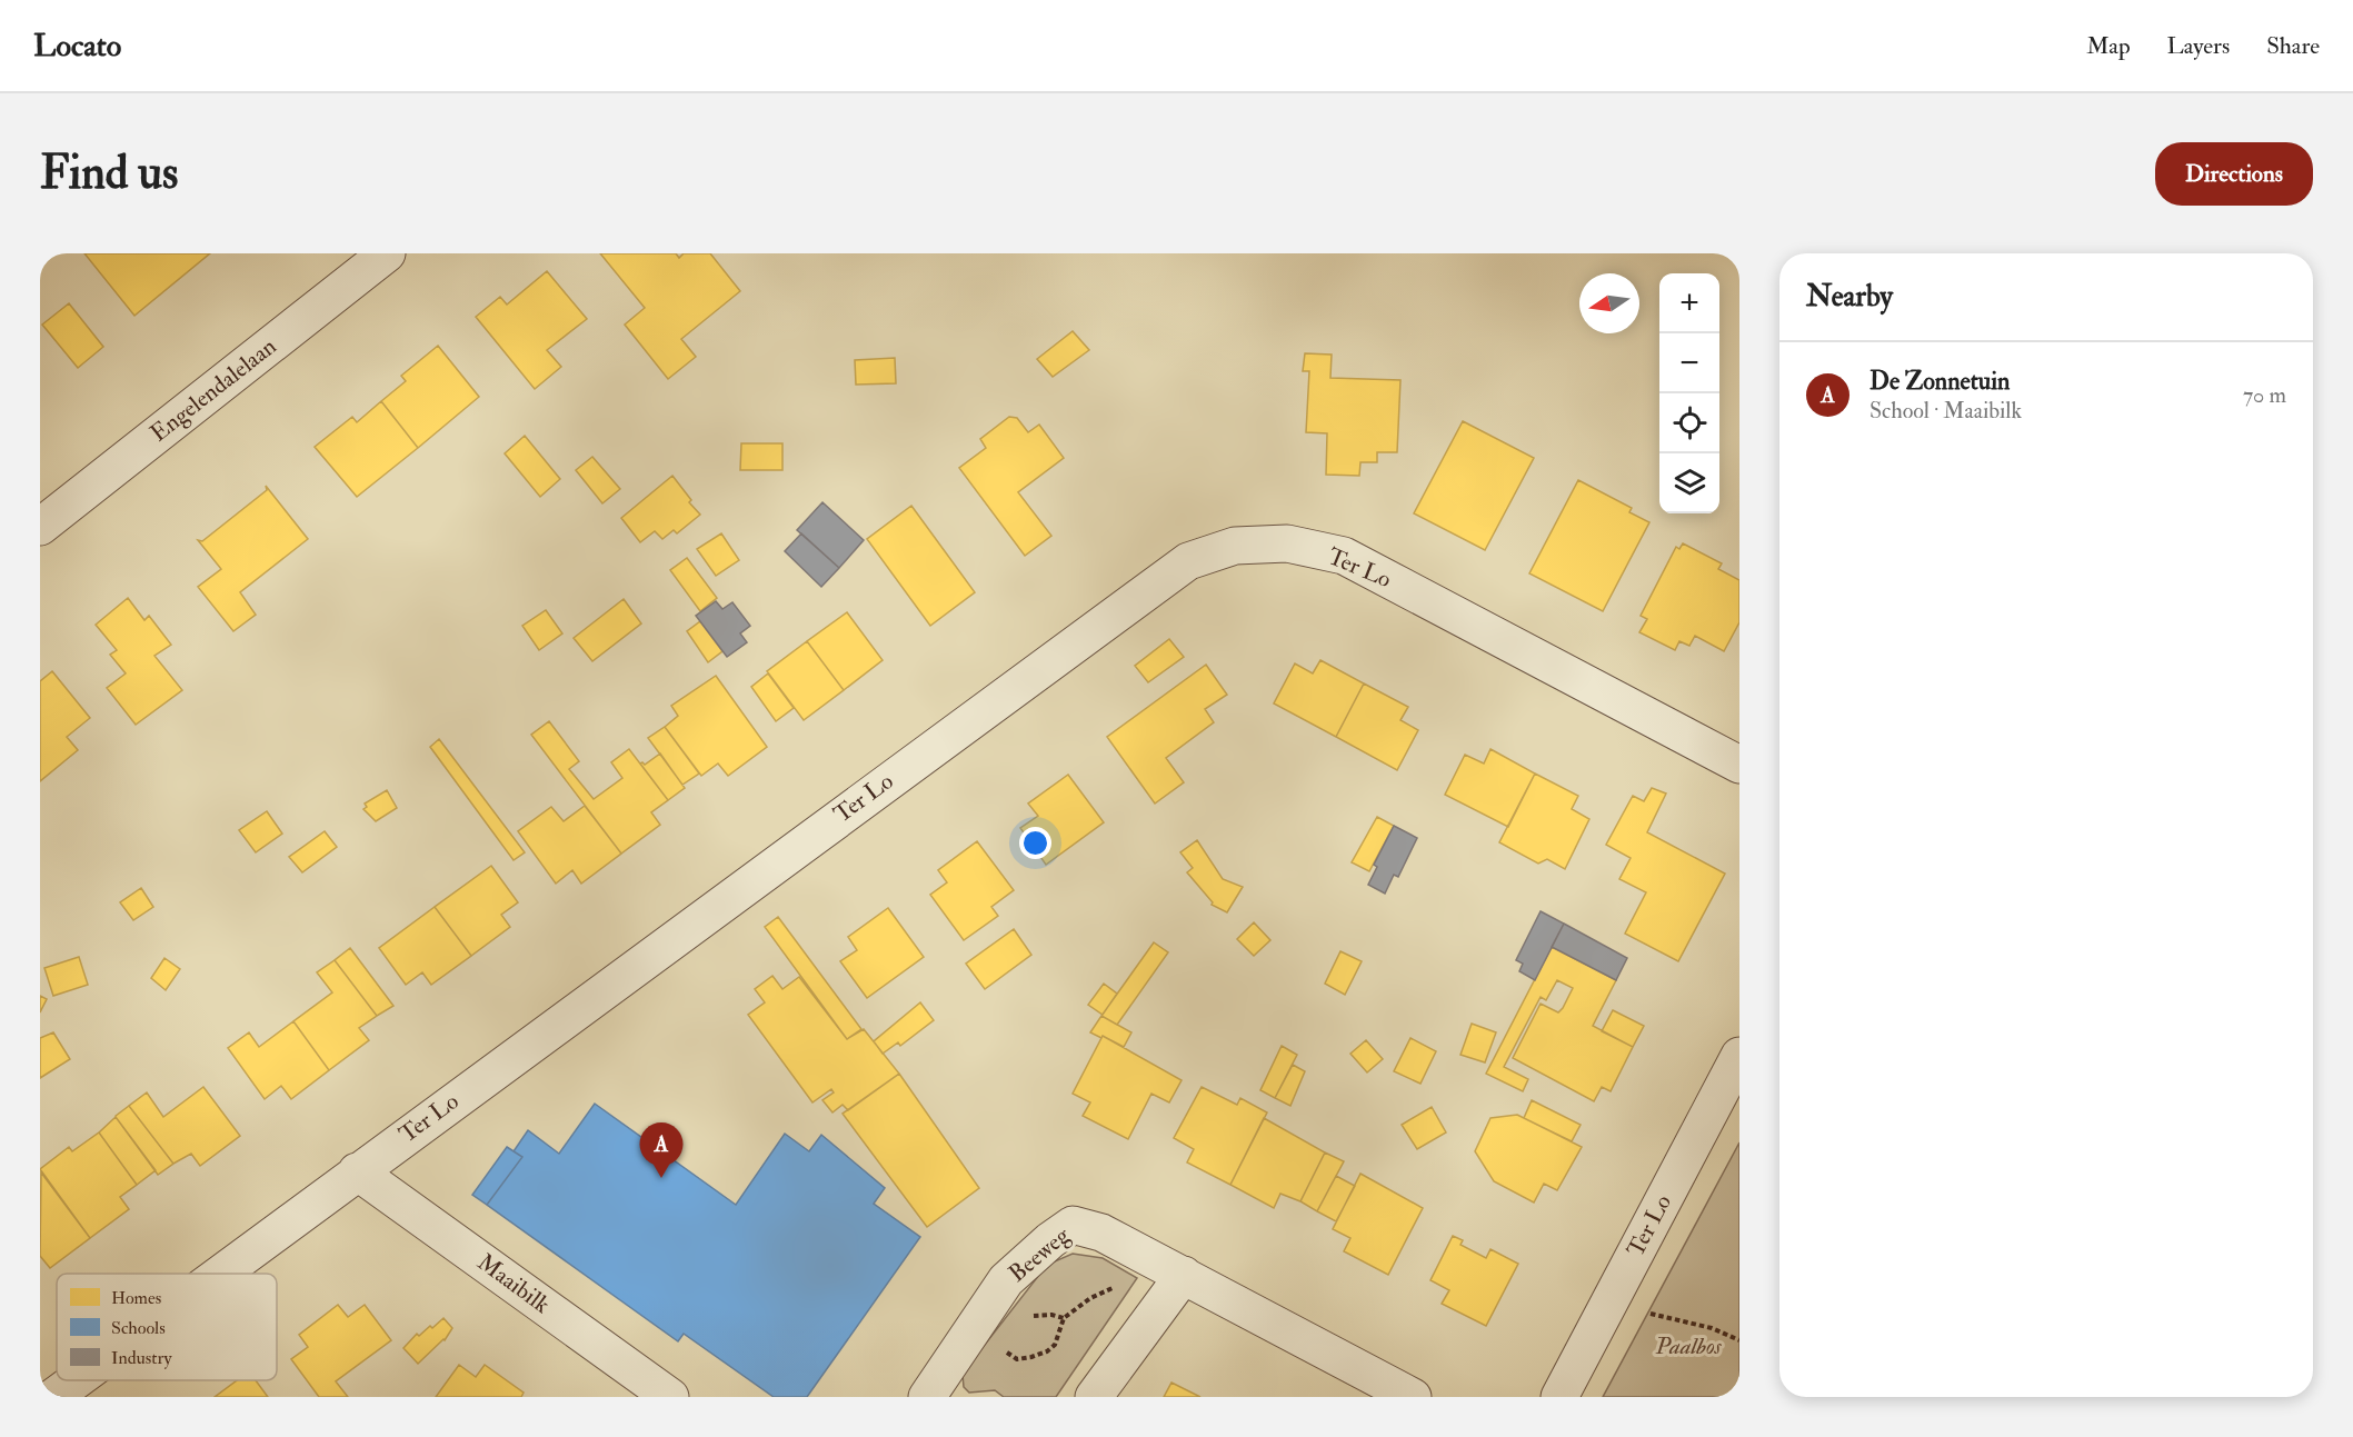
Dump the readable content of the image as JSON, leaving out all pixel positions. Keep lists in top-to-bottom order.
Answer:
{
  "streets": {
    "street": [
      "Engelendalelaan",
      "Ter Lo",
      "Beeweg",
      "Maaibilk"
    ]
  },
  "crossings": [
    ["Ter Lo", "Maaibilk"]
  ],
  "parks": ["Paalbos"],
  "legend": ["Homes", "Schools", "Industry"],
  "north": "left",
  "page": {
    "header": "Locato",
    "nav": ["Map", "Layers", "Share"],
    "buttons": "Directions",
    "title": "Find us",
    "heading": "Nearby",
    "map_buttons": ["+", "−"],
    "list": [
      {
        "mark": "A",
        "name": "De Zonnetuin",
        "note": "School · Maaibilk",
        "value": "70 m"
      }
    ],
    "pins": "A"
  }
}
